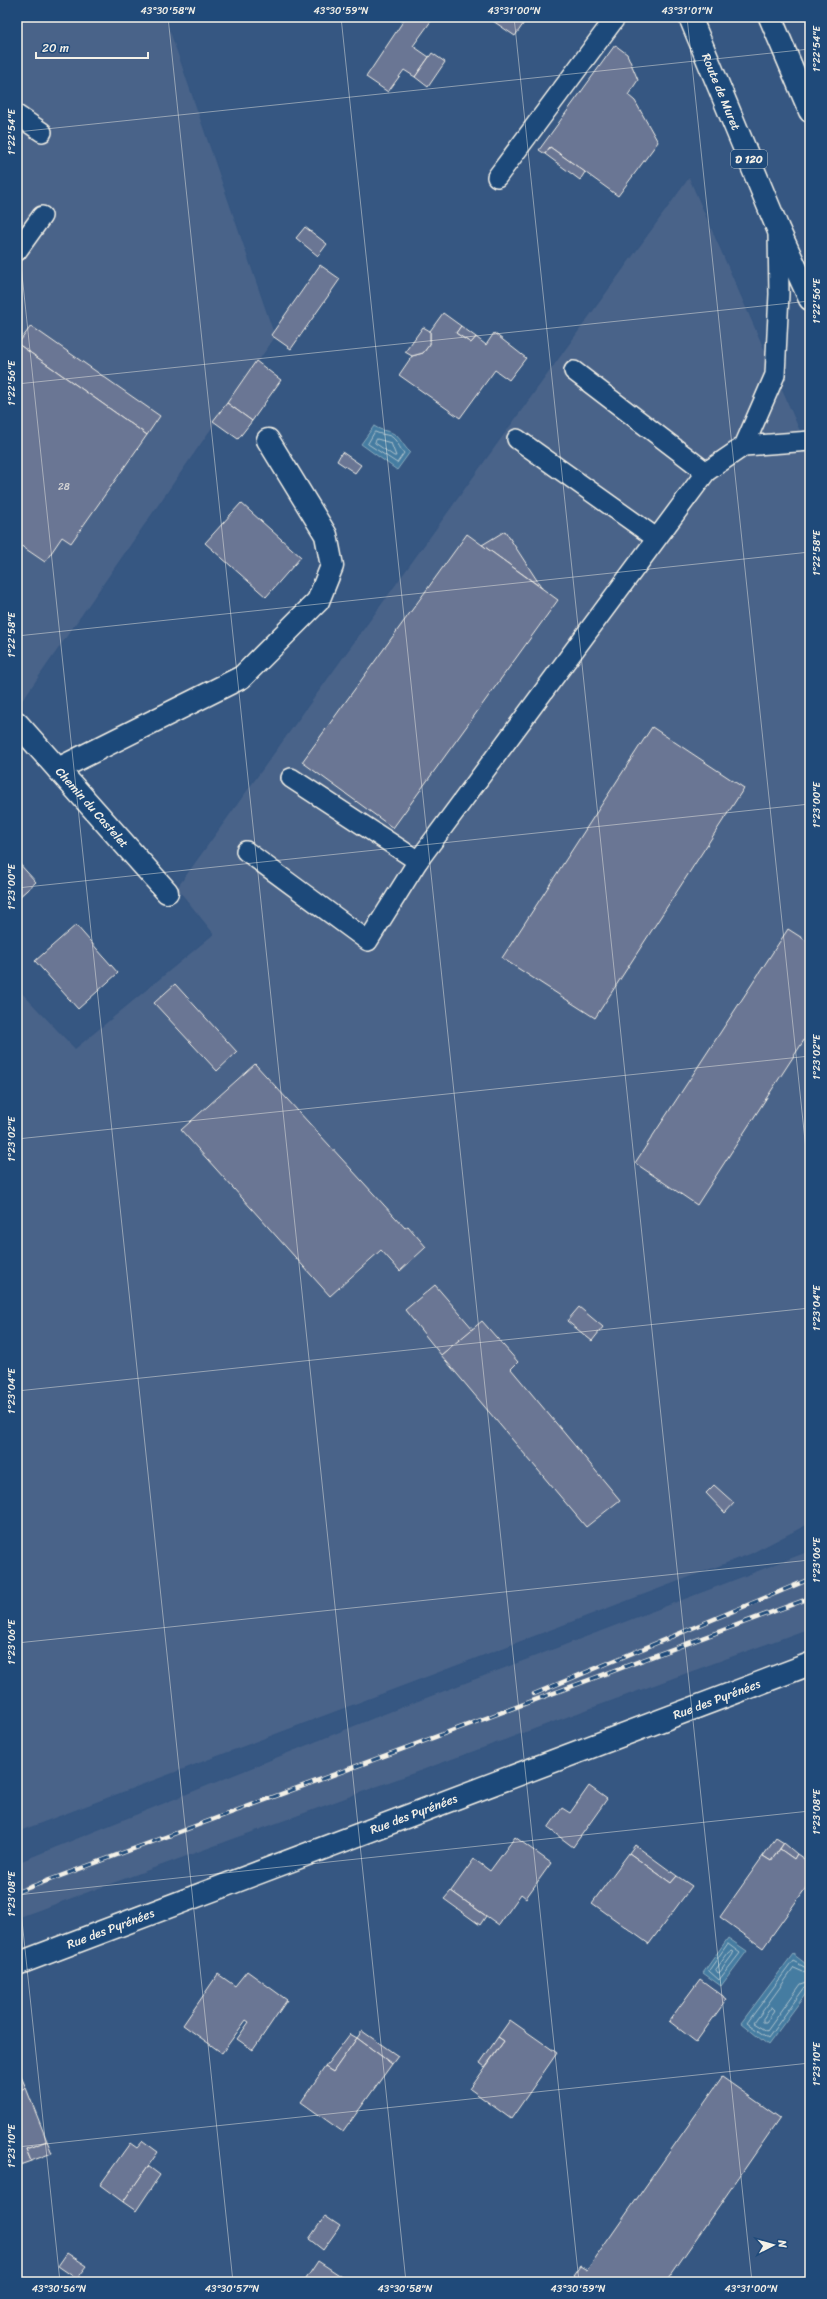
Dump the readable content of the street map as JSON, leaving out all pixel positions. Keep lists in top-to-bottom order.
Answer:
{
  "streets": {
    "street": [
      "Route de Muret",
      "D 120",
      "Chemin du Castelet",
      "Rue des Pyrénées"
    ]
  },
  "house_numbers": ["28"],
  "scale_bar": "20 m",
  "north": "right",
  "coordinates": [
    "43°30'58\"N",
    "43°30'59\"N",
    "43°31'00\"N",
    "43°31'01\"N",
    "1°22'54\"E",
    "1°22'56\"E",
    "1°22'58\"E",
    "1°23'00\"E",
    "1°23'02\"E",
    "1°23'04\"E",
    "1°23'06\"E",
    "1°23'08\"E",
    "1°23'10\"E",
    "43°30'56\"N",
    "43°30'57\"N"
  ]
}
